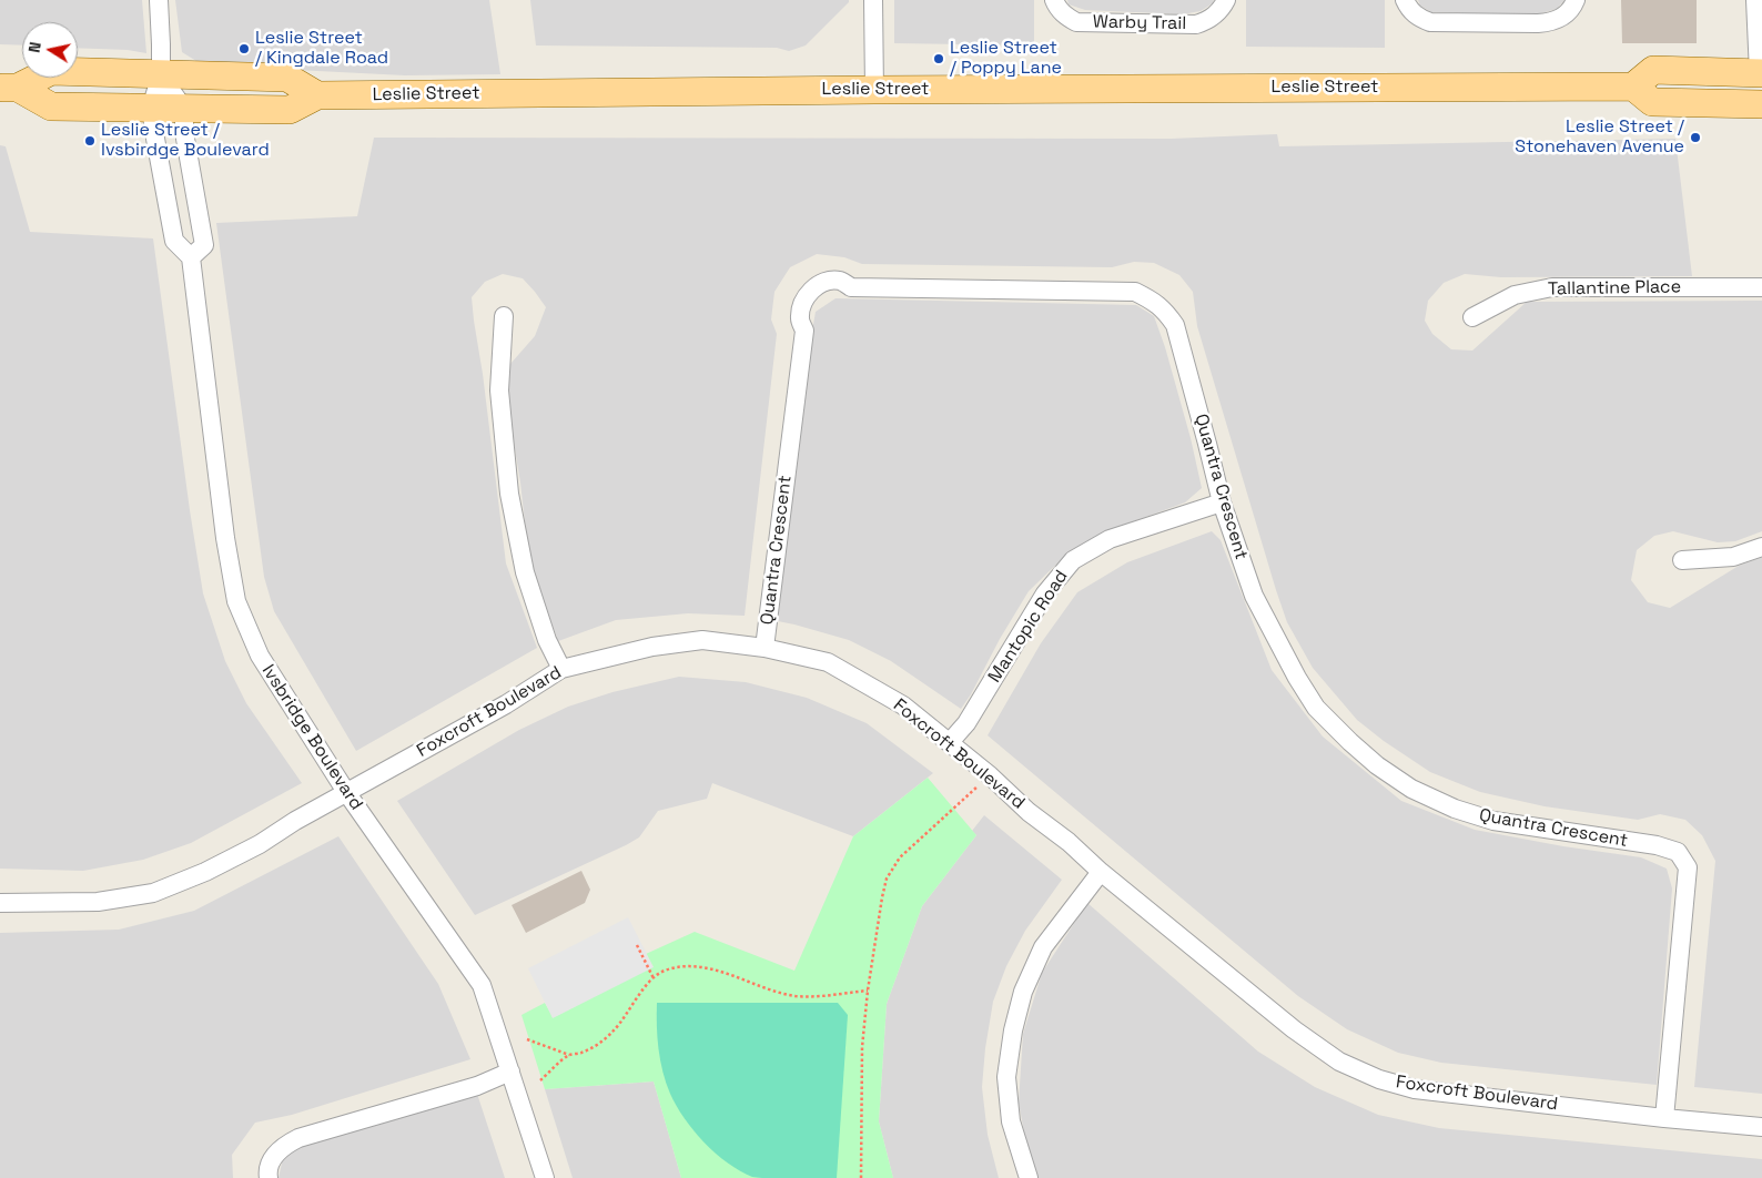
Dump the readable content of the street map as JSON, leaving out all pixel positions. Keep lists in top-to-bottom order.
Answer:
{
  "streets": {
    "main road": ["Leslie Street"],
    "street": [
      "Warby Trail",
      "Tallantine Place",
      "Quantra Crescent",
      "Mantopic Road",
      "Foxcroft Boulevard",
      "Ivsbridge Boulevard"
    ]
  },
  "crossings": [
    ["Quantra Crescent", "Mantopic Road"],
    ["Quantra Crescent", "Foxcroft Boulevard"],
    ["Mantopic Road", "Foxcroft Boulevard"],
    ["Foxcroft Boulevard", "Ivsbridge Boulevard"]
  ],
  "places": [
    "Leslie Street / Kingdale Road",
    "Leslie Street / Poppy Lane",
    "Leslie Street / Stonehaven Avenue",
    "Leslie Street / Ivsbirdge Boulevard"
  ],
  "north": "left"
}
